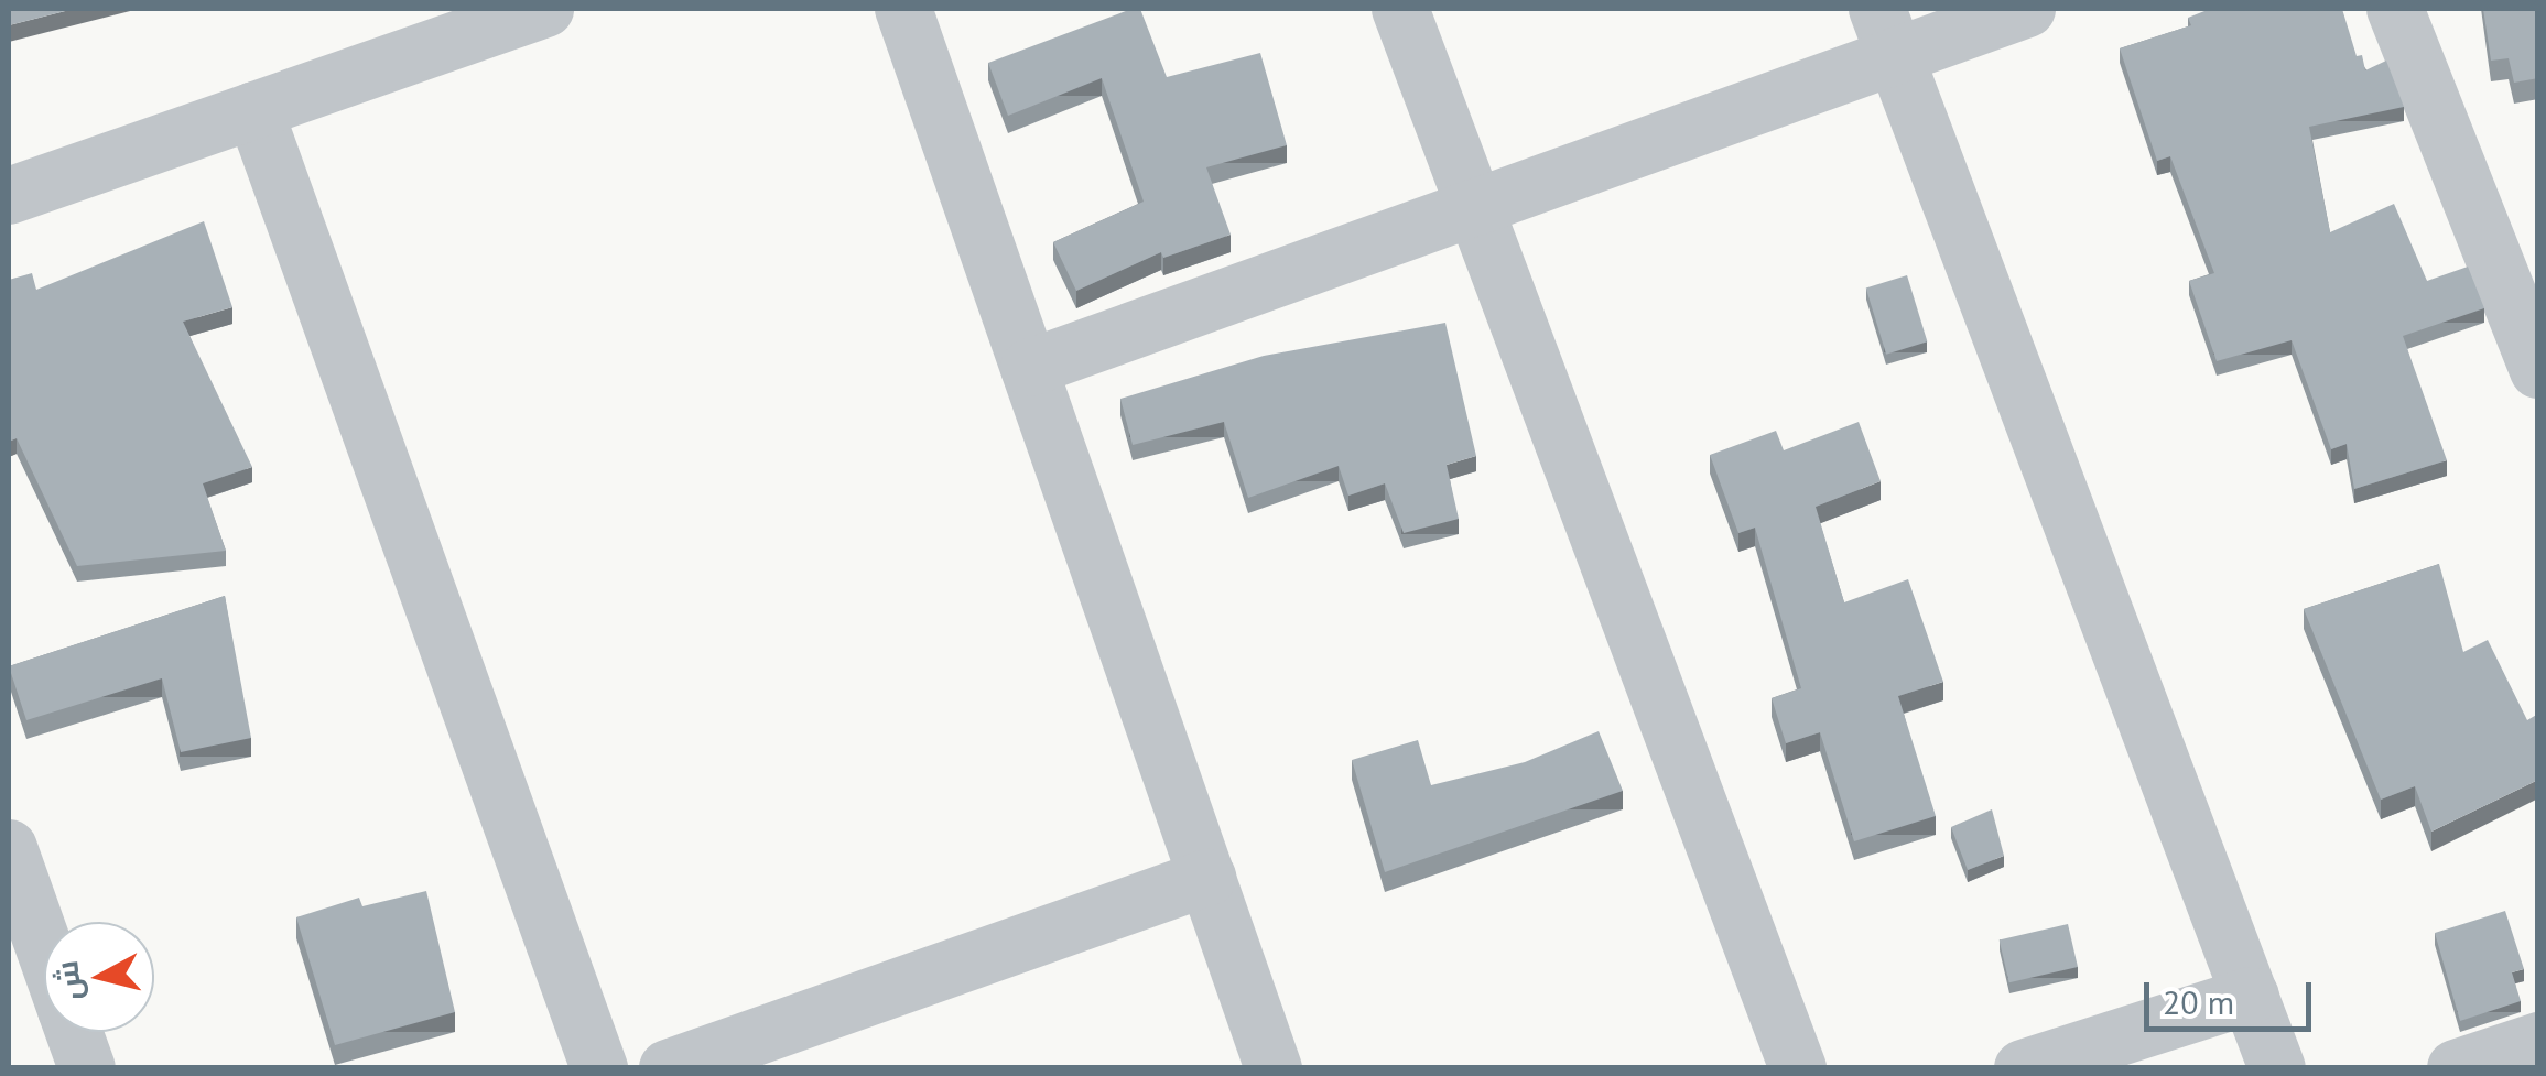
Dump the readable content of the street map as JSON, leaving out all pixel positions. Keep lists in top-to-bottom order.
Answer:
{
  "scale_bar": "20 m",
  "north": "left"
}
